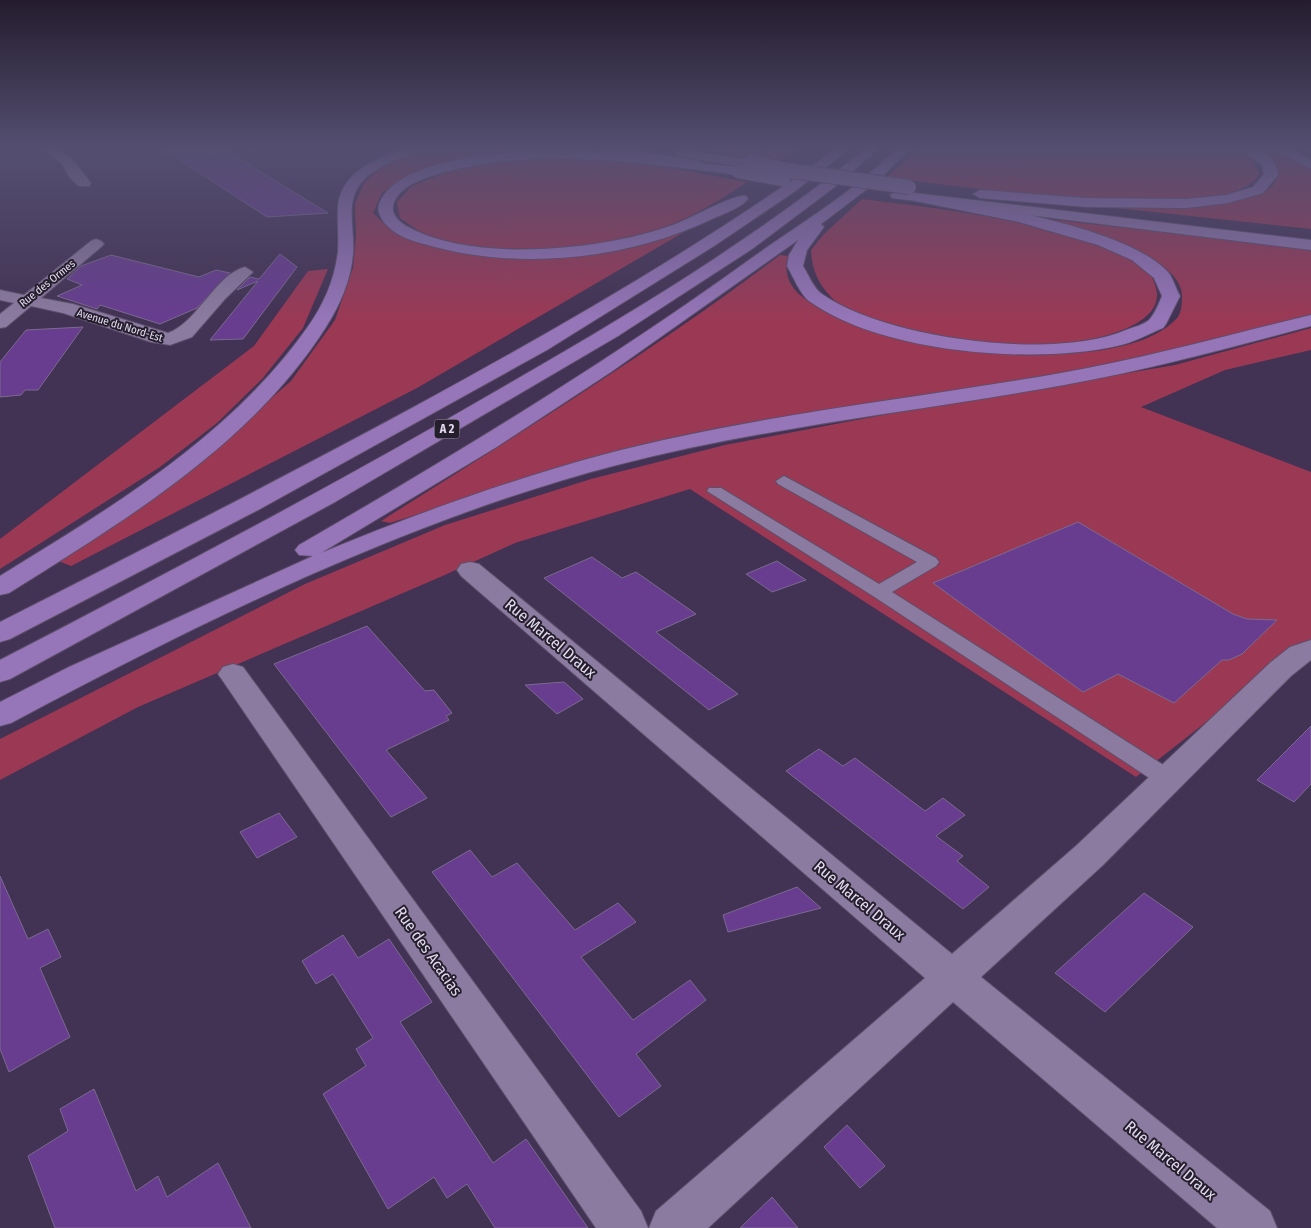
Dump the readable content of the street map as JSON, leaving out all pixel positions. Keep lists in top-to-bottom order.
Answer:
{
  "streets": {
    "highway": ["A 2"],
    "street": [
      "Rue des Ormes",
      "Avenue du Nord-Est",
      "Rue Marcel Draux",
      "Rue des Acacias"
    ]
  },
  "crossings": [
    ["Rue des Ormes", "Avenue du Nord-Est"]
  ]
}
